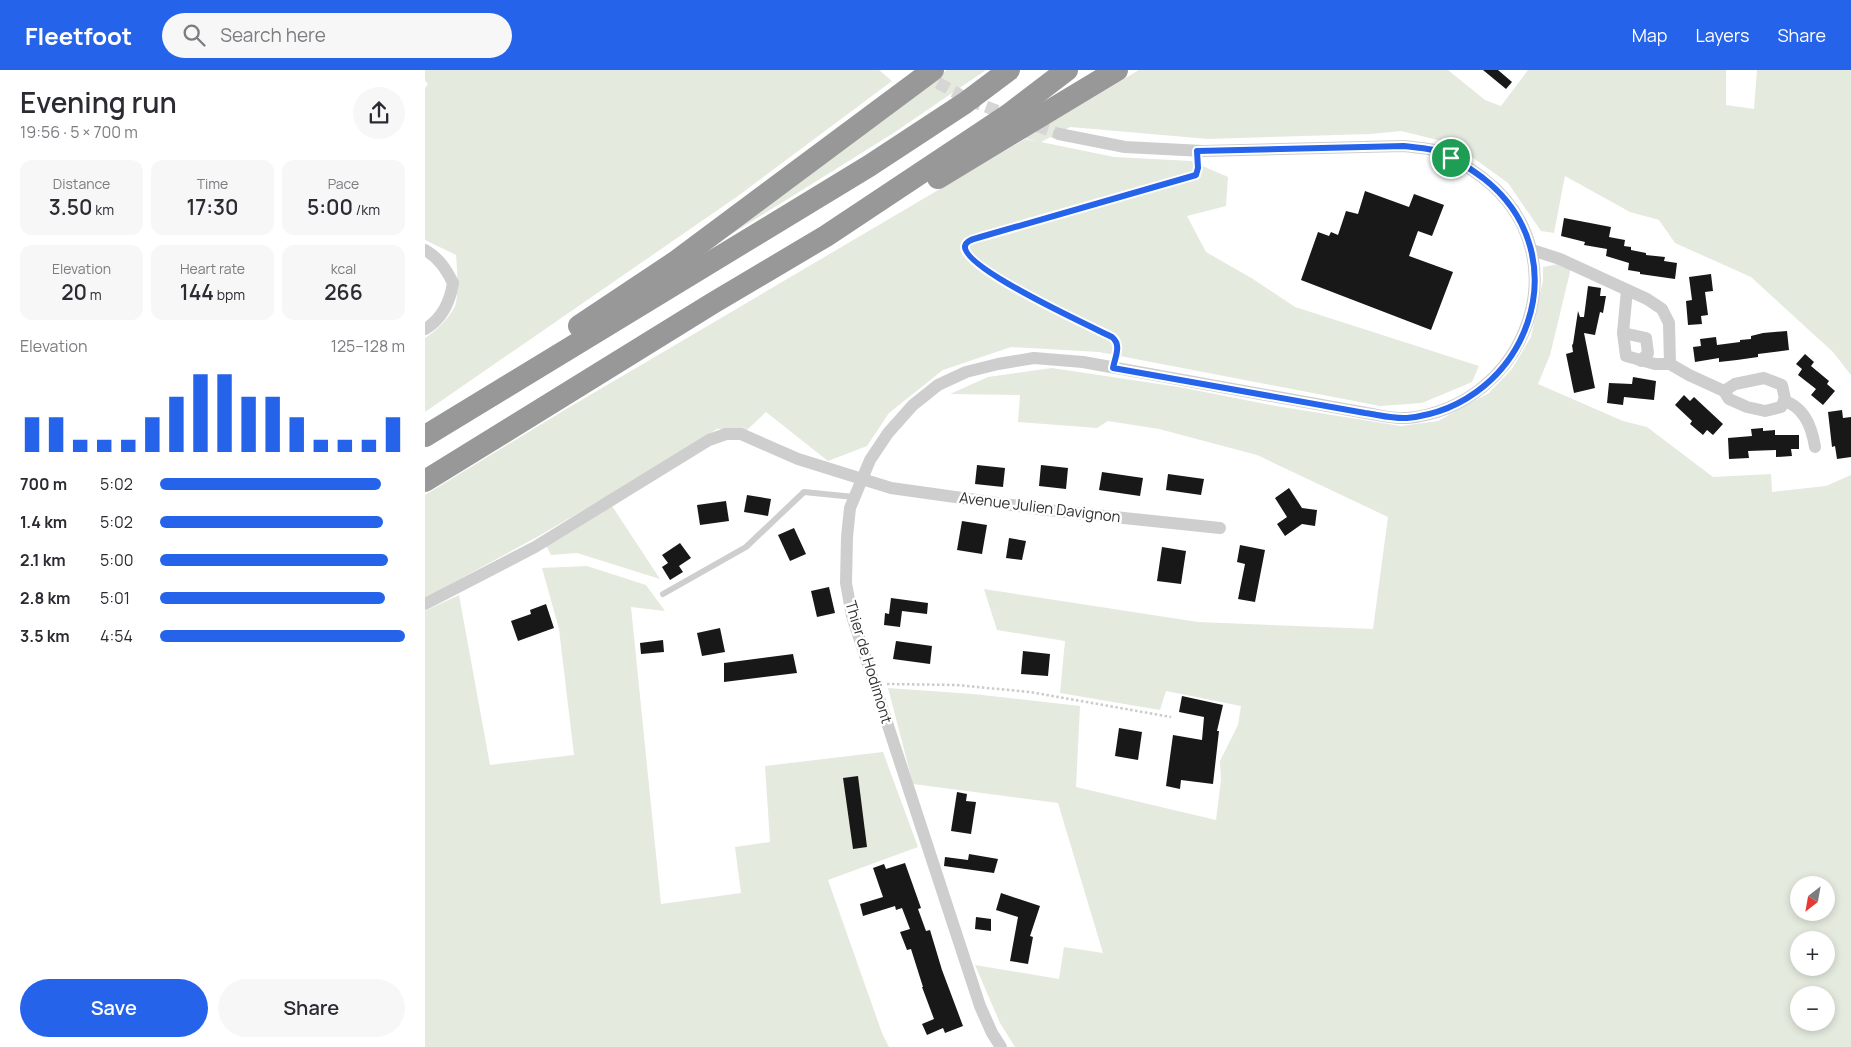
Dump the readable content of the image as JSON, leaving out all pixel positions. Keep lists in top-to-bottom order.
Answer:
{
  "streets": {
    "street": ["Avenue Julien Davignon", "Thier de Hodimont"]
  },
  "crossings": [
    ["Avenue Julien Davignon", "Thier de Hodimont"]
  ],
  "north": "bottom left",
  "page": {
    "header": "Fleetfoot",
    "search": "Search here",
    "nav": ["Map", "Layers", "Share"],
    "heading": ["Evening run", "19:56 · 5 × 700 m"],
    "stats": [
      ["Distance", "3.50 km"],
      ["Time", "17:30"],
      ["Pace", "5:00 /km"],
      ["Elevation", "20 m"],
      ["Heart rate", "144 bpm"],
      ["kcal", "266"]
    ],
    "chart": ["Elevation", "125–128 m"],
    "list": [
      {
        "name": "700 m",
        "note": "5:02"
      },
      {
        "name": "1.4 km",
        "note": "5:02"
      },
      {
        "name": "2.1 km",
        "note": "5:00"
      },
      {
        "name": "2.8 km",
        "note": "5:01"
      },
      {
        "name": "3.5 km",
        "note": "4:54"
      }
    ],
    "map_buttons": ["+", "−"],
    "buttons": ["Save", "Share"]
  }
}
